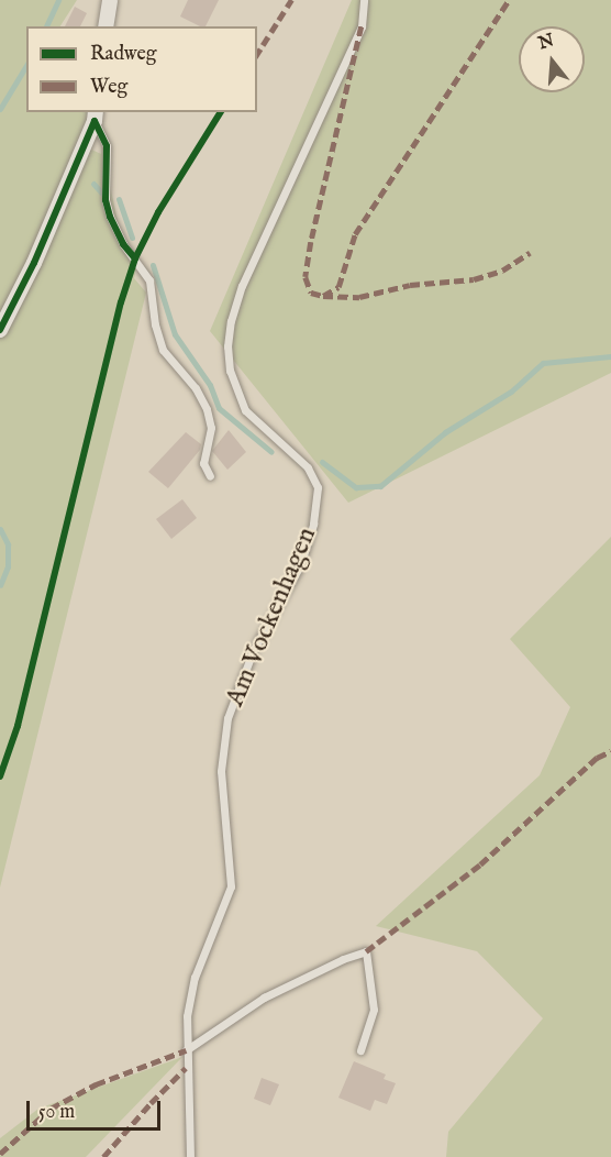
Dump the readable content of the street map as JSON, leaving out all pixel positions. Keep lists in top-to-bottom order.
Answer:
{
  "streets": {
    "lane": ["Am Vockenhagen"]
  },
  "legend": ["Radweg", "Weg"],
  "scale_bar": "50 m",
  "north": "top"
}
